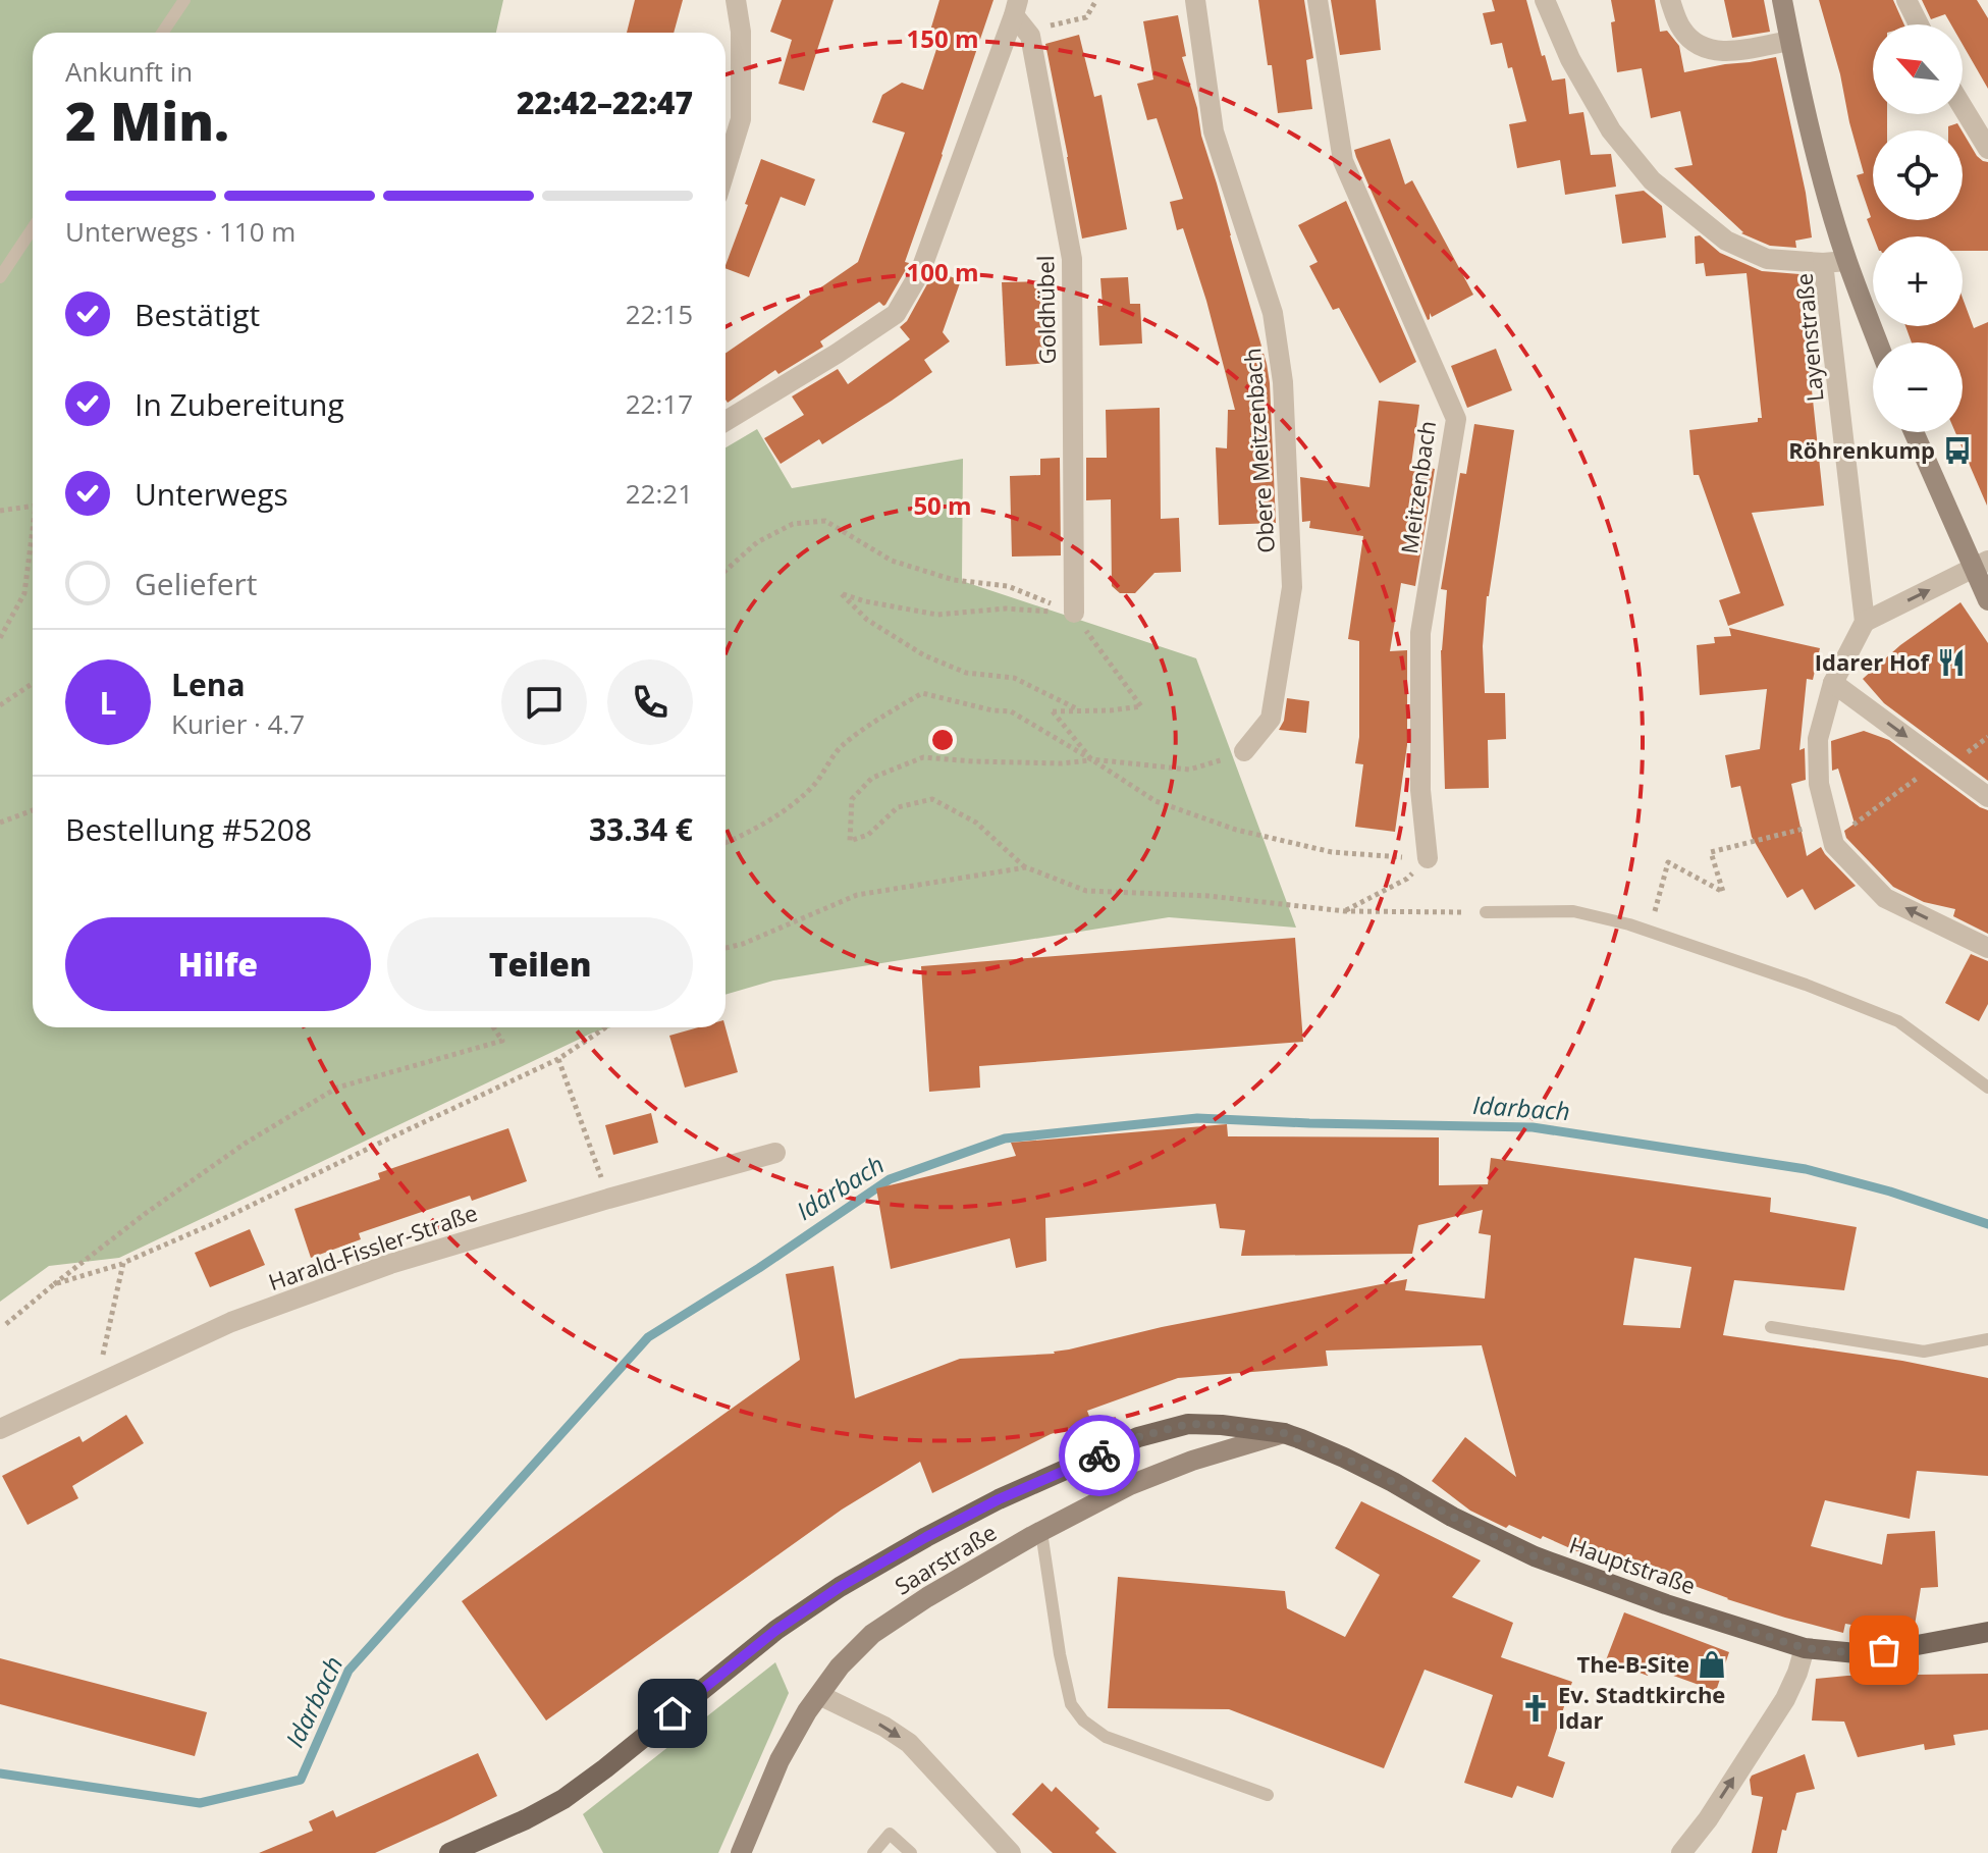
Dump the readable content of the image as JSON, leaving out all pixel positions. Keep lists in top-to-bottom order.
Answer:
{
  "streets": {
    "main road": ["Hauptstraße"],
    "street": [
      "Goldhübel",
      "Layenstraße",
      "Obere Meitzenbach",
      "Meitzenbach",
      "Harald-Fissler-Straße",
      "Saarstraße"
    ]
  },
  "crossings": [
    ["Saarstraße", "Hauptstraße"]
  ],
  "water": ["Idarbach"],
  "places": {
    "bus stop": ["Röhrenkump"],
    "restaurant": ["Idarer Hof"],
    "shop": ["The-B-Site"],
    "church": ["Ev. Stadtkirche Idar"]
  },
  "north": "top left",
  "page": {
    "map_buttons": ["+", "−"],
    "heading": ["2 Min.", "Ankunft in", "22:42–22:47"],
    "panel": [
      "Lena",
      "Kurier · 4.7",
      "Bestellung #5208",
      "33.34 €"
    ],
    "bar": "Unterwegs · 110 m",
    "list": [
      ["Bestätigt", "22:15"],
      ["In Zubereitung", "22:17"],
      ["Unterwegs", "22:21"],
      "Geliefert"
    ],
    "round": "L",
    "buttons": ["Hilfe", "Teilen"]
  },
  "rings": ["150 m", "100 m", "50 m"]
}
